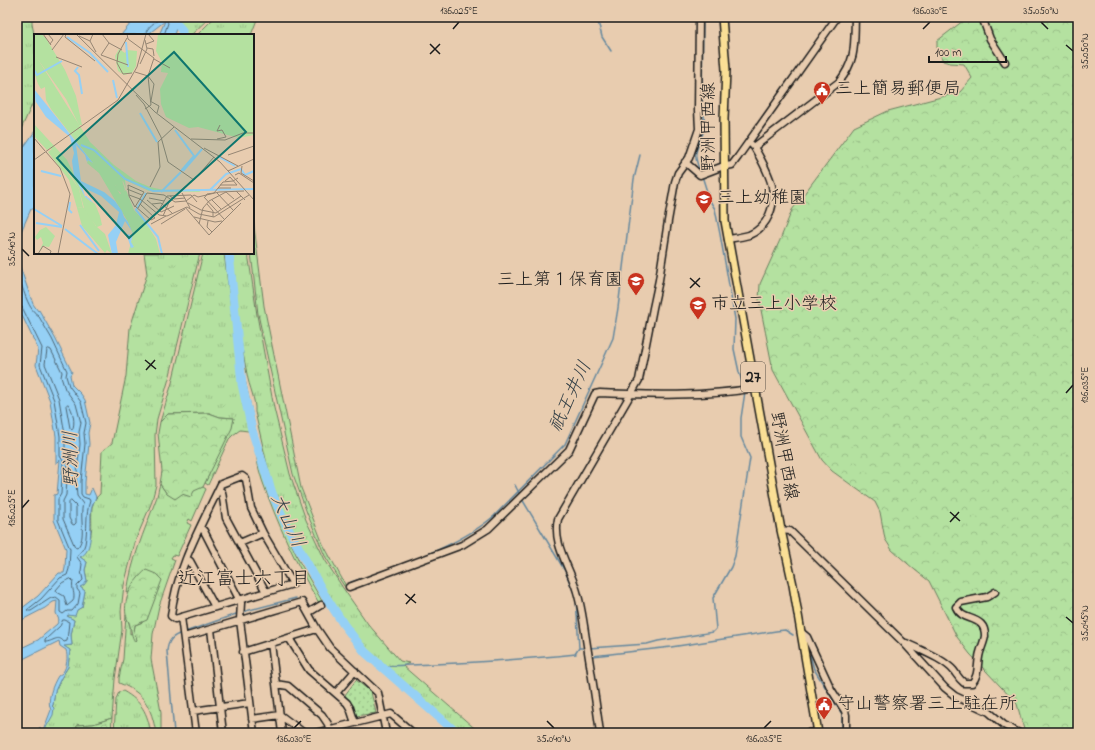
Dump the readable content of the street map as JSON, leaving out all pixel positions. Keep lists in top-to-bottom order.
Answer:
{
  "streets": {
    "main road": ["野洲甲西線", "27"]
  },
  "districts": ["近江富士六丁目"],
  "water": ["祇王井川", "野洲川", "大山川"],
  "places": {
    "public building": ["三上簡易郵便局", "守山警察署三上駐在所"],
    "school or university": ["三上幼稚園", "三上第１保育園", "市立三上小学校"]
  },
  "scale_bar": "100 m",
  "coordinates": [
    "136.025°E",
    "136.030°E",
    "35.050°N",
    "35.040°N",
    "136.035°E",
    "35.045°N"
  ]
}
